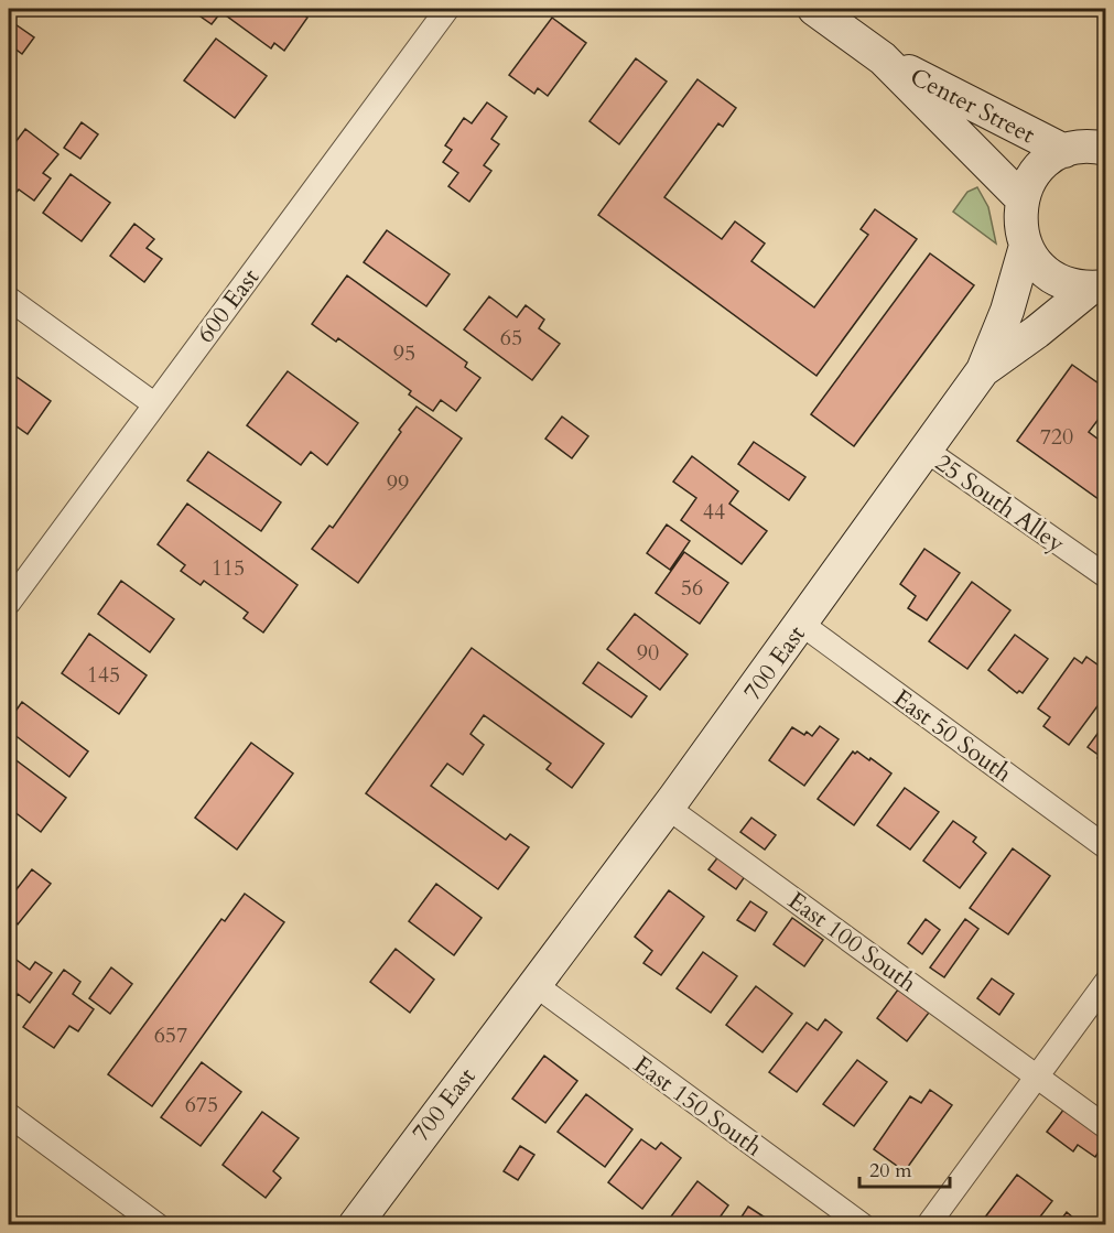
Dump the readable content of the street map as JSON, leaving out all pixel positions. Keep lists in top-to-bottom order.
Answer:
{
  "streets": {
    "street": [
      "Center Street",
      "600 East",
      "25 South Alley",
      "700 East",
      "East 50 South",
      "East 100 South",
      "East 150 South"
    ]
  },
  "crossings": [
    ["25 South Alley", "700 East"],
    ["700 East", "East 50 South"],
    ["700 East", "East 100 South"],
    ["700 East", "East 150 South"]
  ],
  "house_numbers": [
    "65",
    "95",
    "720",
    "99",
    "44",
    "115",
    "56",
    "90",
    "145",
    "657",
    "675"
  ],
  "scale_bar": "20 m"
}
